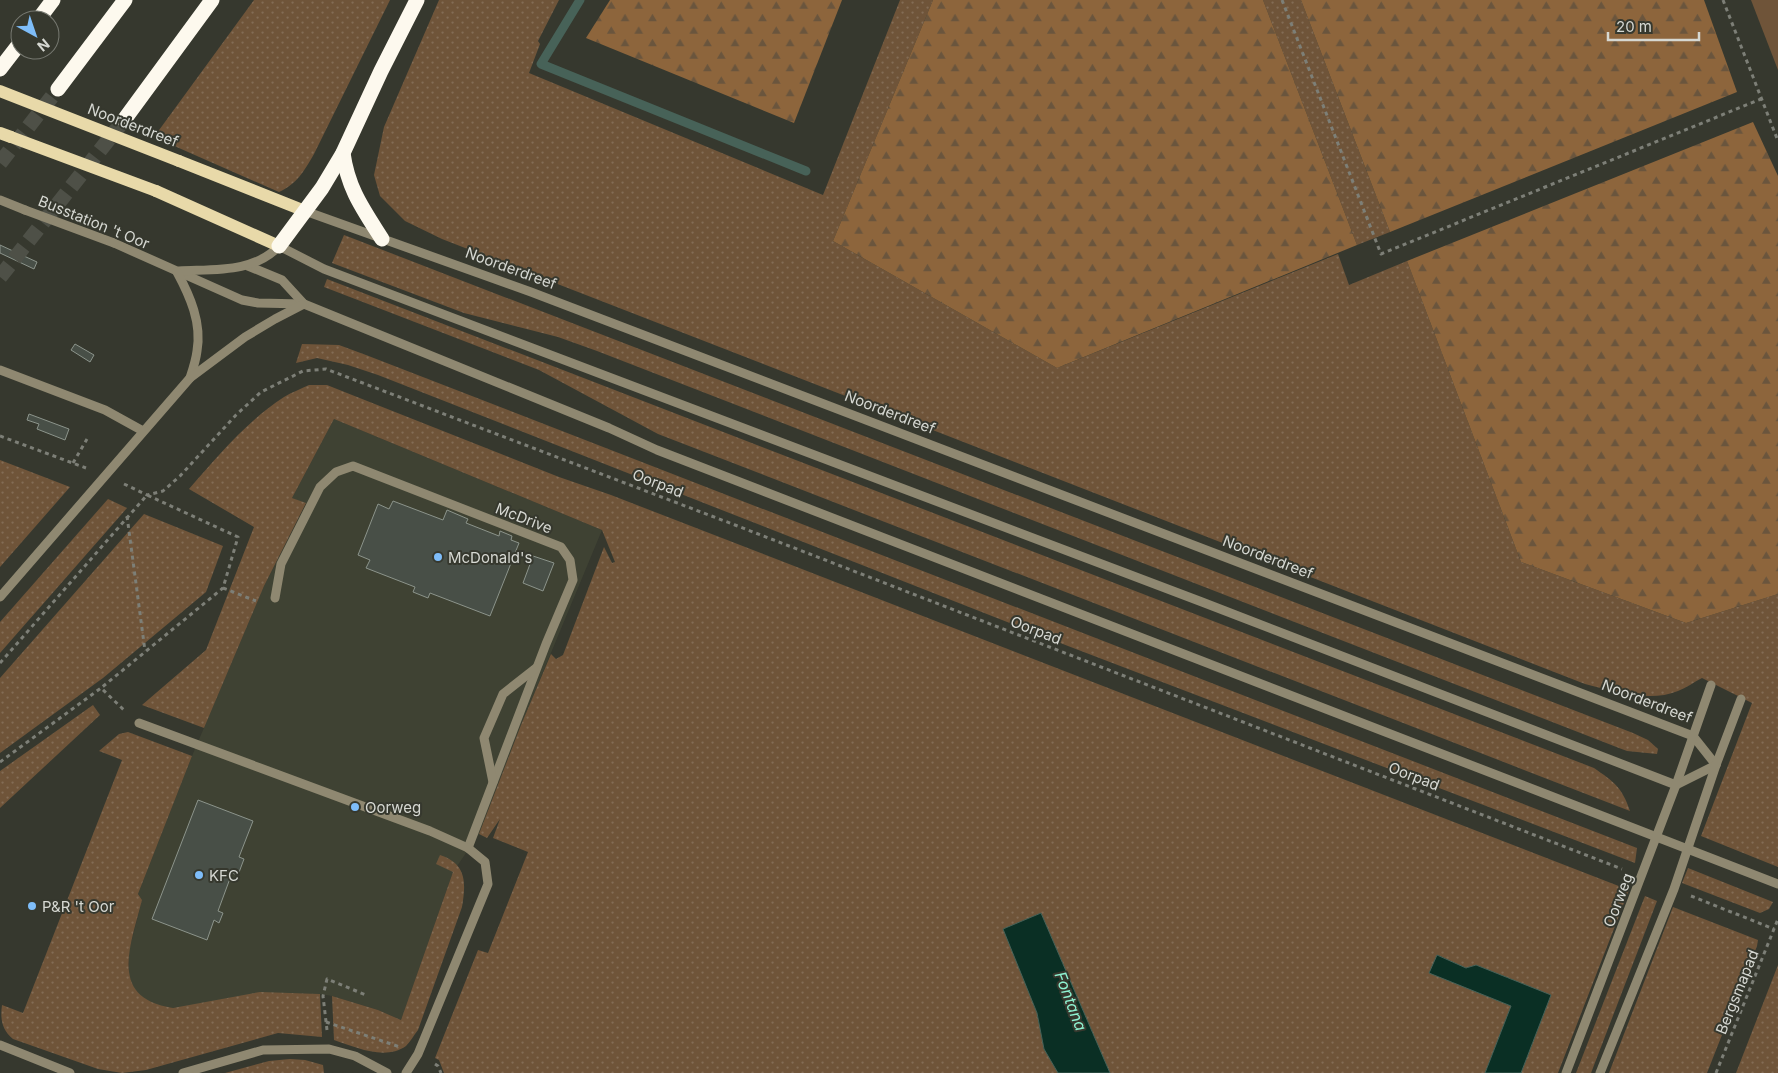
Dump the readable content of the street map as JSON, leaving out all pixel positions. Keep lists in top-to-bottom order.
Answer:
{
  "streets": {
    "main road": ["Noorderdreef"],
    "street": ["Busstation 't Oor", "McDrive", "Oorweg"],
    "path": ["Oorpad", "Bergsmapad"]
  },
  "crossings": [
    ["Noorderdreef", "Oorweg"],
    ["Oorpad", "Oorweg"]
  ],
  "water": ["Fontana"],
  "places": [
    "McDonald's",
    "Oorweg",
    "KFC",
    "P&R 't Oor"
  ],
  "scale_bar": "20 m",
  "north": "bottom right"
}
